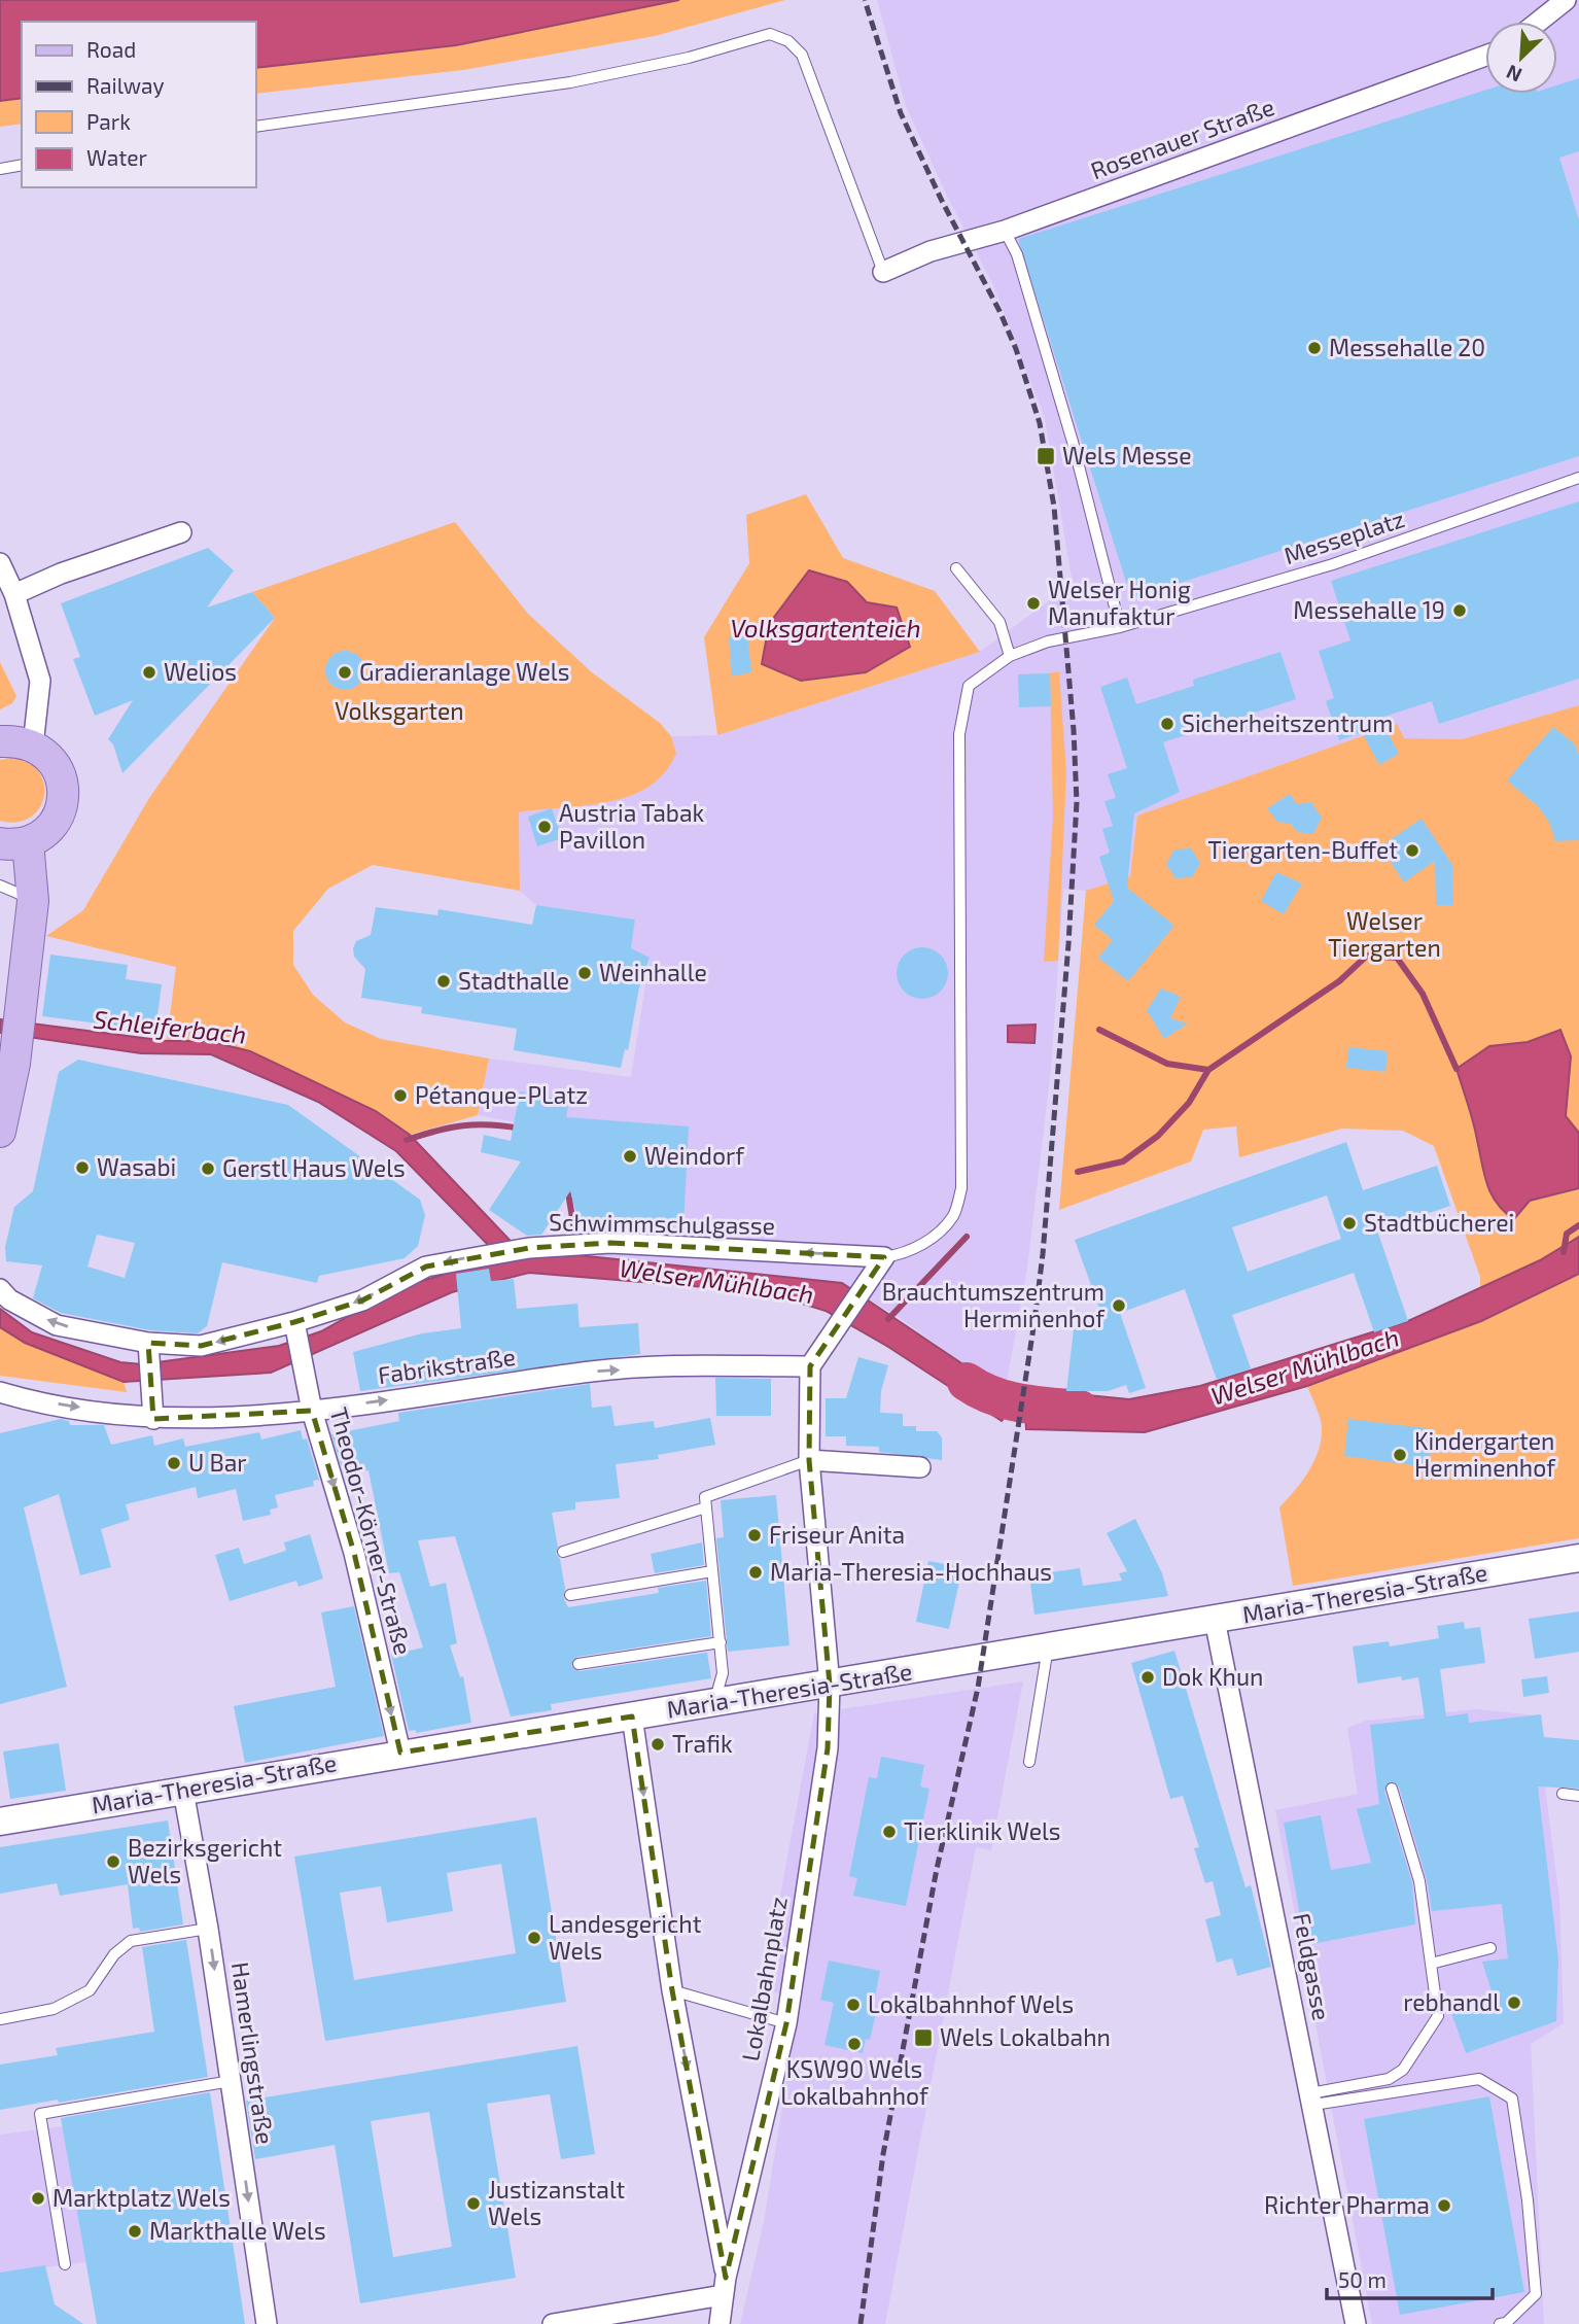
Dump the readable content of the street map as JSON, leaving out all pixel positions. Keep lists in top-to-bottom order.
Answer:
{
  "streets": {
    "main road": ["Maria-Theresia-Straße"],
    "street": [
      "Rosenauer Straße",
      "Schwimmschulgasse",
      "Fabrikstraße",
      "Theodor-Körner-Straße",
      "Feldgasse",
      "Lokalbahnplatz",
      "Hamerlingstraße"
    ],
    "lane": ["Messeplatz"]
  },
  "crossings": [
    ["Messeplatz", "Schwimmschulgasse"],
    ["Schwimmschulgasse", "Theodor-Körner-Straße"],
    ["Fabrikstraße", "Theodor-Körner-Straße"],
    ["Theodor-Körner-Straße", "Maria-Theresia-Straße"],
    ["Maria-Theresia-Straße", "Feldgasse"],
    ["Maria-Theresia-Straße", "Lokalbahnplatz"],
    ["Maria-Theresia-Straße", "Hamerlingstraße"]
  ],
  "one_way": [
    "Schwimmschulgasse",
    "Fabrikstraße",
    "Theodor-Körner-Straße",
    "Hamerlingstraße"
  ],
  "water": ["Volksgartenteich", "Schleiferbach", "Welser Mühlbach"],
  "parks": ["Volksgarten", "Welser Tiergarten"],
  "places": {
    "other": [
      "Messehalle 20",
      "Welser Honig Manufaktur",
      "Messehalle 19",
      "Welios",
      "Gradieranlage Wels",
      "Sicherheitszentrum",
      "Austria Tabak Pavillon",
      "Tiergarten-Buffet",
      "Weinhalle",
      "Stadthalle",
      "Pétanque-PLatz",
      "Weindorf",
      "Wasabi",
      "Gerstl Haus Wels",
      "Stadtbücherei",
      "Brauchtumszentrum Herminenhof",
      "Kindergarten Herminenhof",
      "U Bar",
      "Friseur Anita",
      "Maria-Theresia-Hochhaus",
      "Dok Khun",
      "Trafik",
      "Tierklinik Wels",
      "Bezirksgericht Wels",
      "Landesgericht Wels",
      "rebhandl",
      "Lokalbahnhof Wels",
      "KSW90 Wels Lokalbahnhof",
      "Marktplatz Wels",
      "Justizanstalt Wels",
      "Richter Pharma",
      "Markthalle Wels"
    ],
    "transit": ["Wels Messe", "Wels Lokalbahn"]
  },
  "legend": [
    "Road",
    "Railway",
    "Park",
    "Water"
  ],
  "scale_bar": "50 m",
  "north": "bottom left"
}
